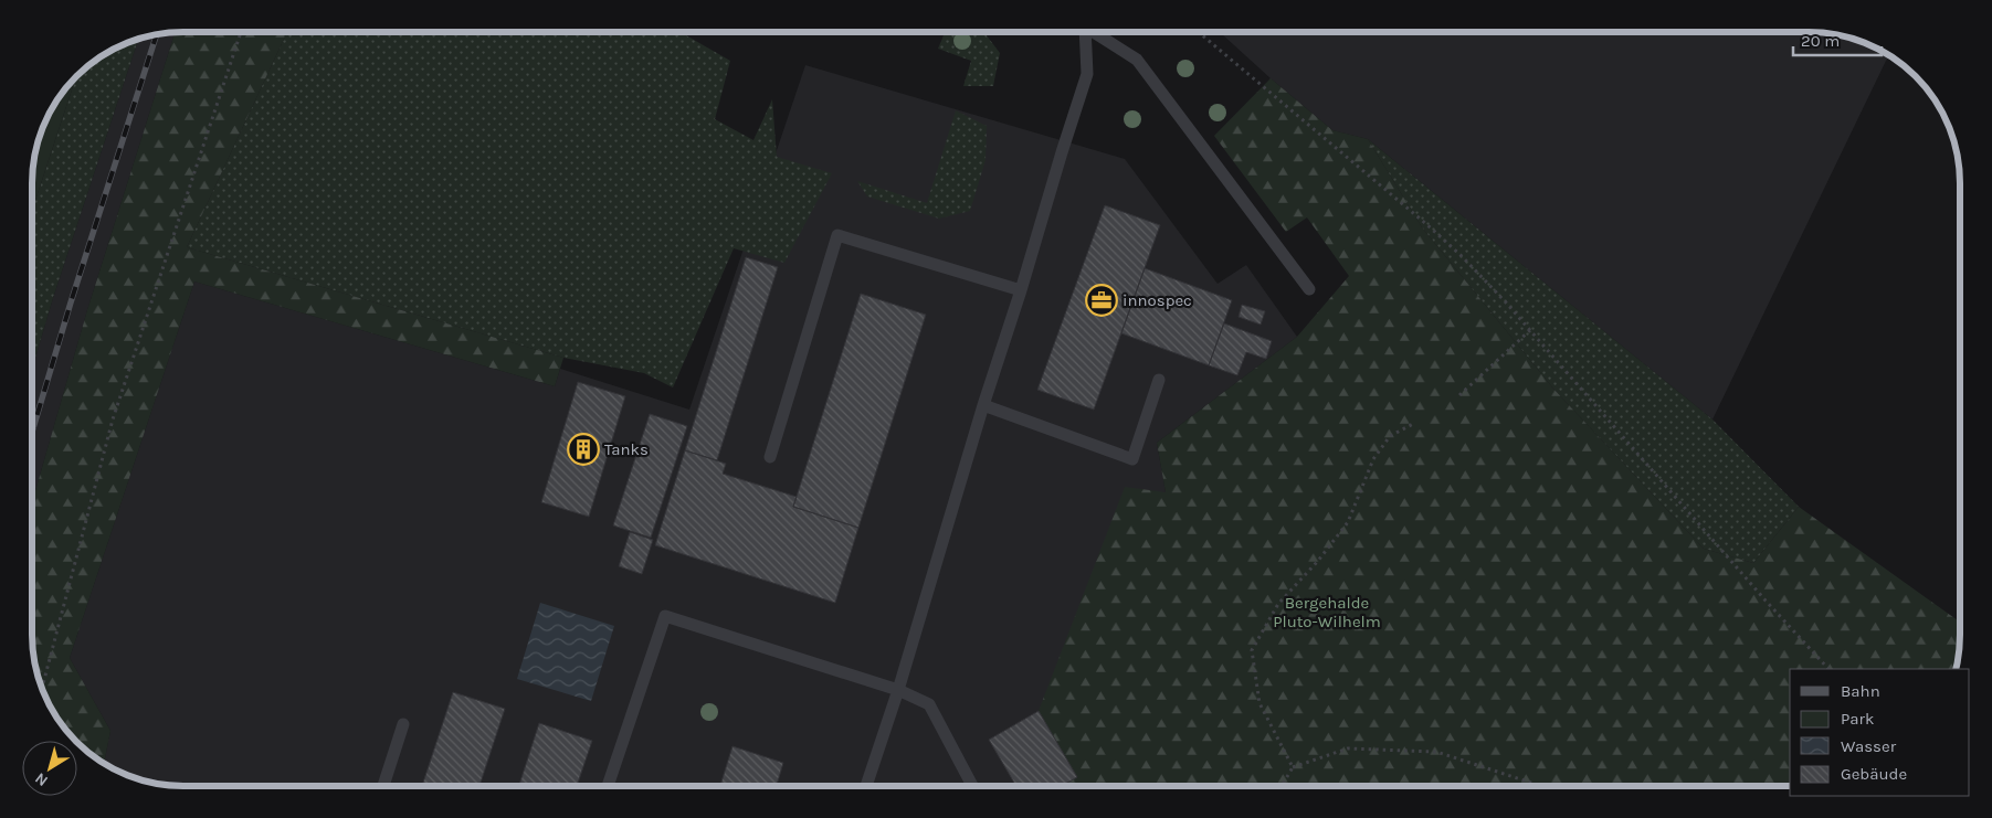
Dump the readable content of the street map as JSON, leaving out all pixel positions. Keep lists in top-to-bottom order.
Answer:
{
  "parks": ["Bergehalde Pluto-Wilhelm"],
  "places": {
    "office": ["innospec"],
    "building": ["Tanks"]
  },
  "legend": [
    "Bahn",
    "Park",
    "Wasser",
    "Gebäude"
  ],
  "scale_bar": "20 m",
  "north": "bottom left"
}
